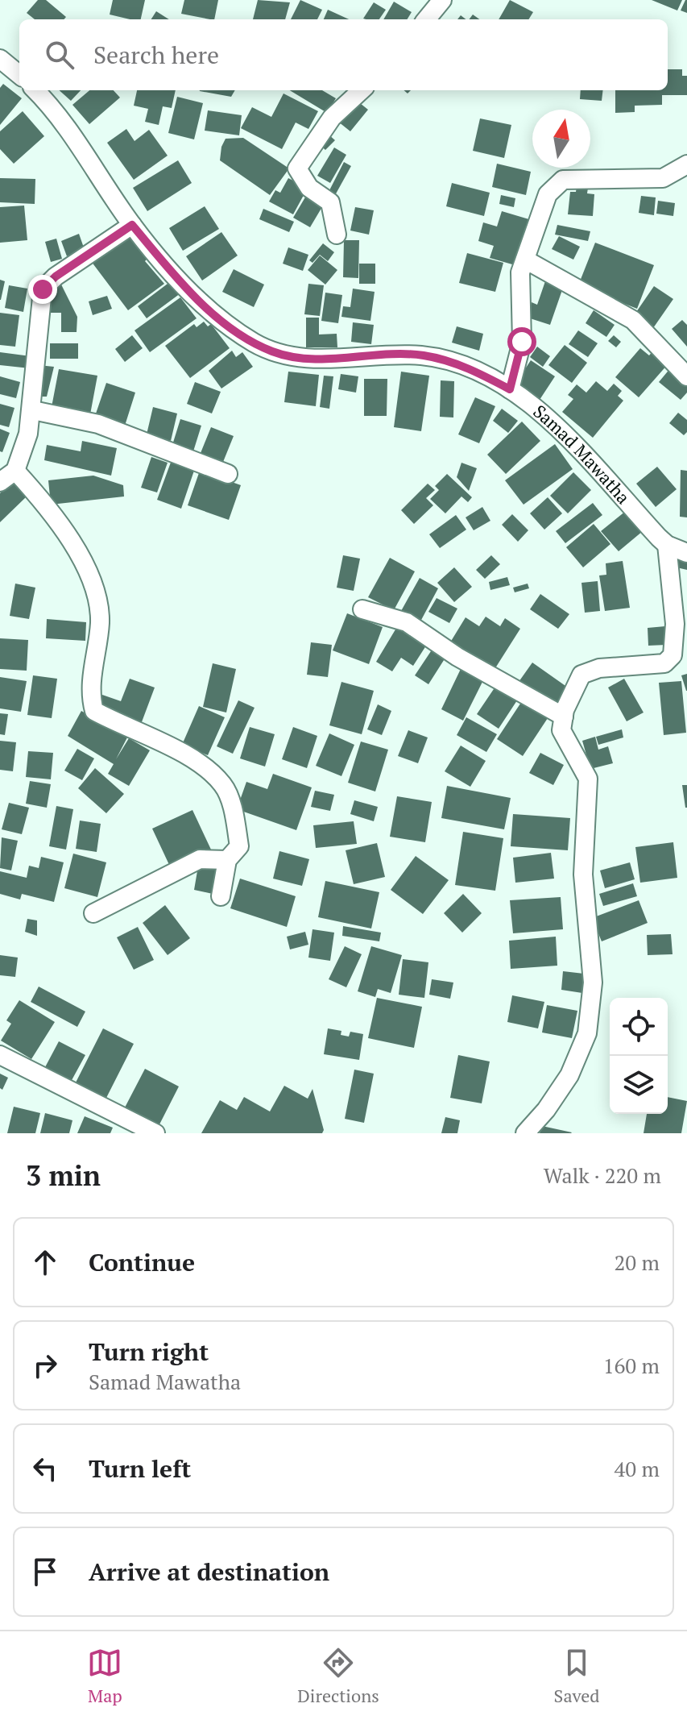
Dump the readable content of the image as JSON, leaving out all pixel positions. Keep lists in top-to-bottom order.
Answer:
{
  "streets": {
    "street": ["Samad Mawatha"]
  },
  "north": "top",
  "page": {
    "search": "Search here",
    "heading": ["3 min", "Walk · 220 m"],
    "list": [
      ["Continue", "20 m"],
      ["Turn right", "Samad Mawatha", "160 m"],
      ["Turn left", "40 m"],
      "Arrive at destination"
    ],
    "nav": ["Map", "Directions", "Saved"]
  }
}
